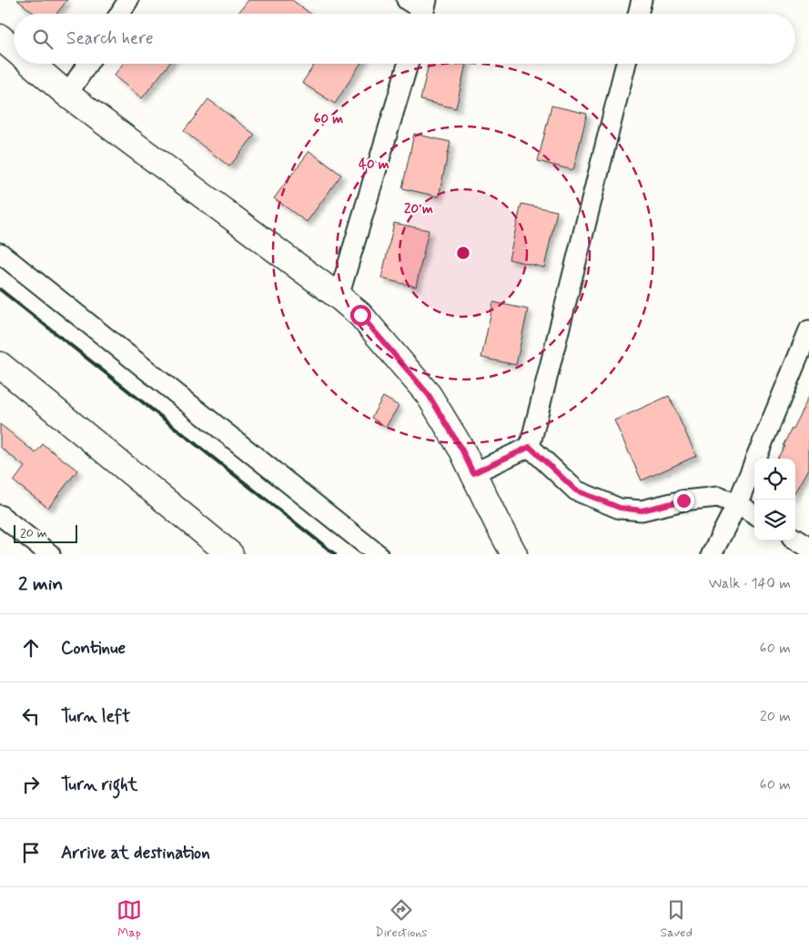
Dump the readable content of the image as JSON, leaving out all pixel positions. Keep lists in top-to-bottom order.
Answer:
{
  "scale_bar": "20 m",
  "page": {
    "search": "Search here",
    "scale": "20 m",
    "heading": ["2 min", "Walk · 140 m"],
    "list": [
      ["Continue", "60 m"],
      ["Turn left", "20 m"],
      ["Turn right", "60 m"],
      "Arrive at destination"
    ],
    "nav": ["Map", "Directions", "Saved"]
  },
  "rings": ["60 m", "40 m", "20 m"]
}
